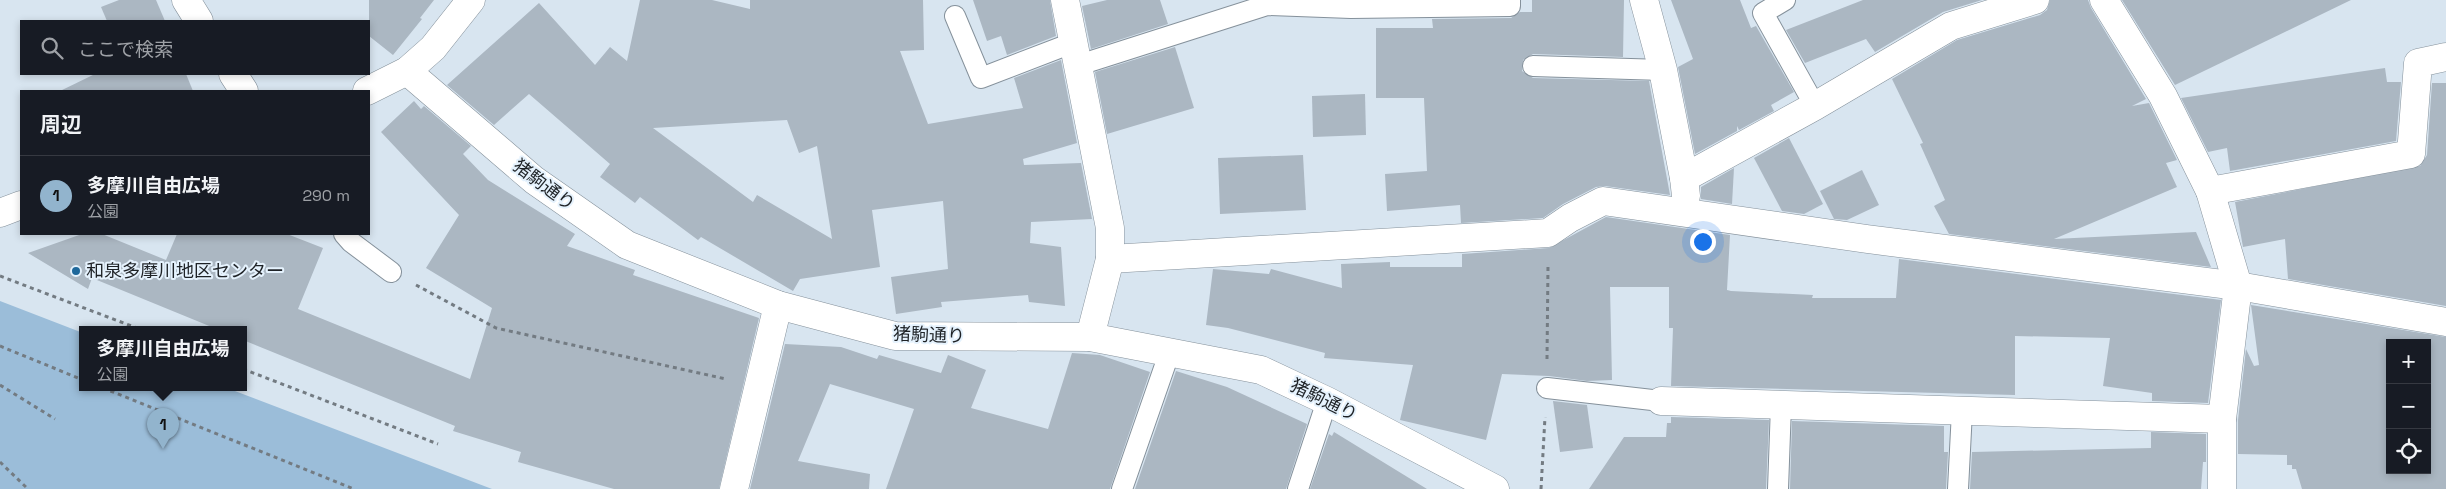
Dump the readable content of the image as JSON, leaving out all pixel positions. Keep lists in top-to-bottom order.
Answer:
{
  "streets": {
    "street": ["猪駒通り"]
  },
  "places": ["和泉多摩川地区センター"],
  "page": {
    "search": "ここで検索",
    "heading": "周辺",
    "list": [
      {
        "mark": "1",
        "name": "多摩川自由広場",
        "note": "公園",
        "value": "290 m"
      }
    ],
    "popup": ["多摩川自由広場", "公園"],
    "map_buttons": ["+", "−"],
    "pins": "1"
  }
}
